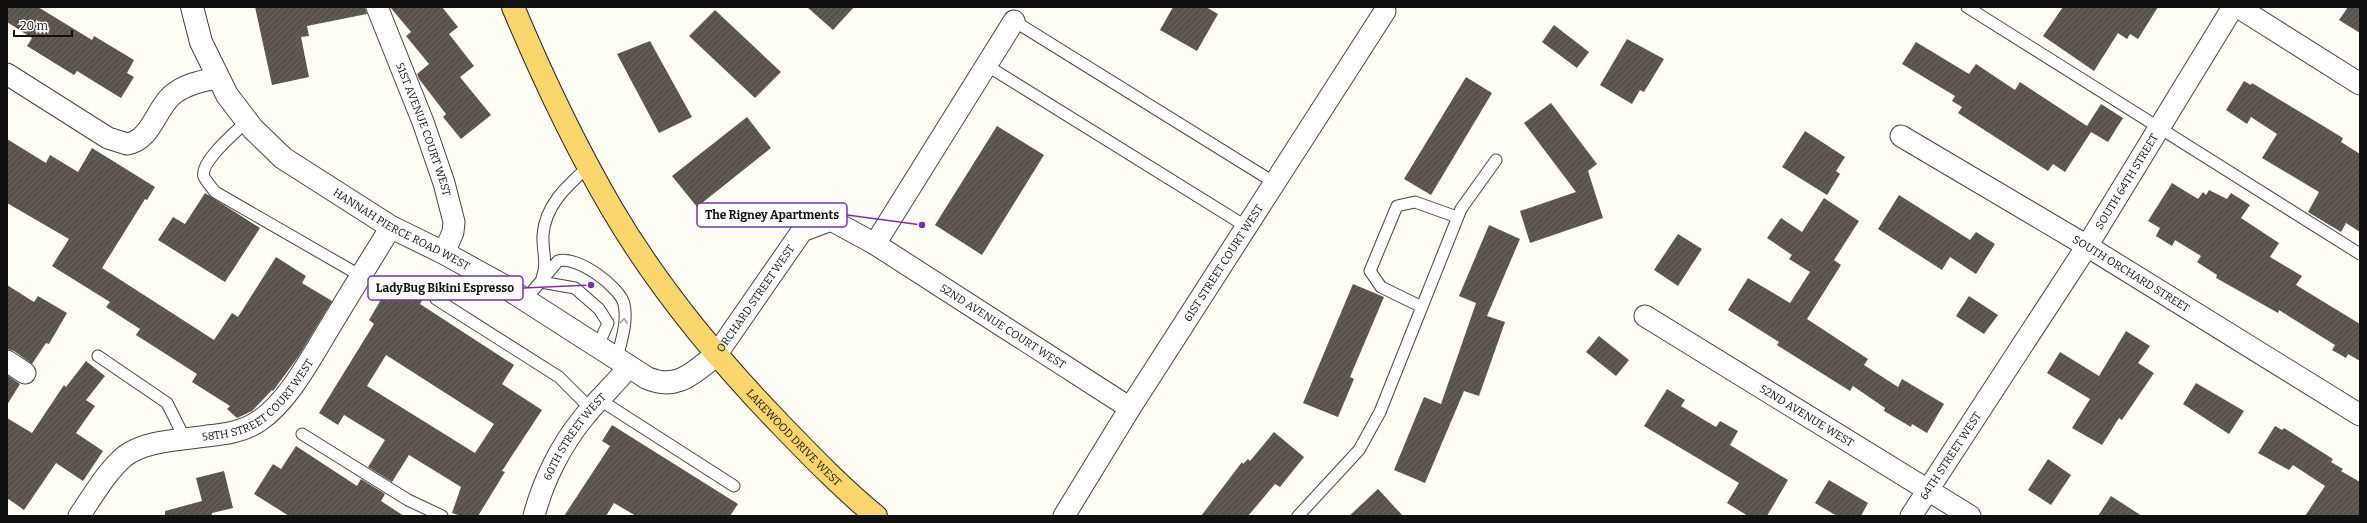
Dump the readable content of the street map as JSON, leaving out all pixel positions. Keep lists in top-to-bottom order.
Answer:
{
  "streets": {
    "main road": ["ORCHARD STREET WEST", "LAKEWOOD DRIVE WEST"],
    "street": [
      "51ST AVENUE COURT WEST",
      "SOUTH 64TH STREET",
      "HANNAH PIERCE ROAD WEST",
      "61ST STREET COURT WEST",
      "SOUTH ORCHARD STREET",
      "52ND AVENUE COURT WEST",
      "58TH STREET COURT WEST",
      "52ND AVENUE WEST",
      "60TH STREET WEST",
      "64TH STREET WEST"
    ]
  },
  "crossings": [
    ["51ST AVENUE COURT WEST", "HANNAH PIERCE ROAD WEST"],
    ["SOUTH 64TH STREET", "SOUTH ORCHARD STREET"],
    ["SOUTH 64TH STREET", "64TH STREET WEST"],
    ["HANNAH PIERCE ROAD WEST", "ORCHARD STREET WEST"],
    ["HANNAH PIERCE ROAD WEST", "58TH STREET COURT WEST"],
    ["HANNAH PIERCE ROAD WEST", "LAKEWOOD DRIVE WEST"],
    ["HANNAH PIERCE ROAD WEST", "60TH STREET WEST"],
    ["61ST STREET COURT WEST", "52ND AVENUE COURT WEST"],
    ["ORCHARD STREET WEST", "52ND AVENUE COURT WEST"],
    ["ORCHARD STREET WEST", "LAKEWOOD DRIVE WEST"],
    ["52ND AVENUE WEST", "64TH STREET WEST"]
  ],
  "places": ["The Rigney Apartments", "LadyBug Bikini Espresso"],
  "scale_bar": "20 m"
}
